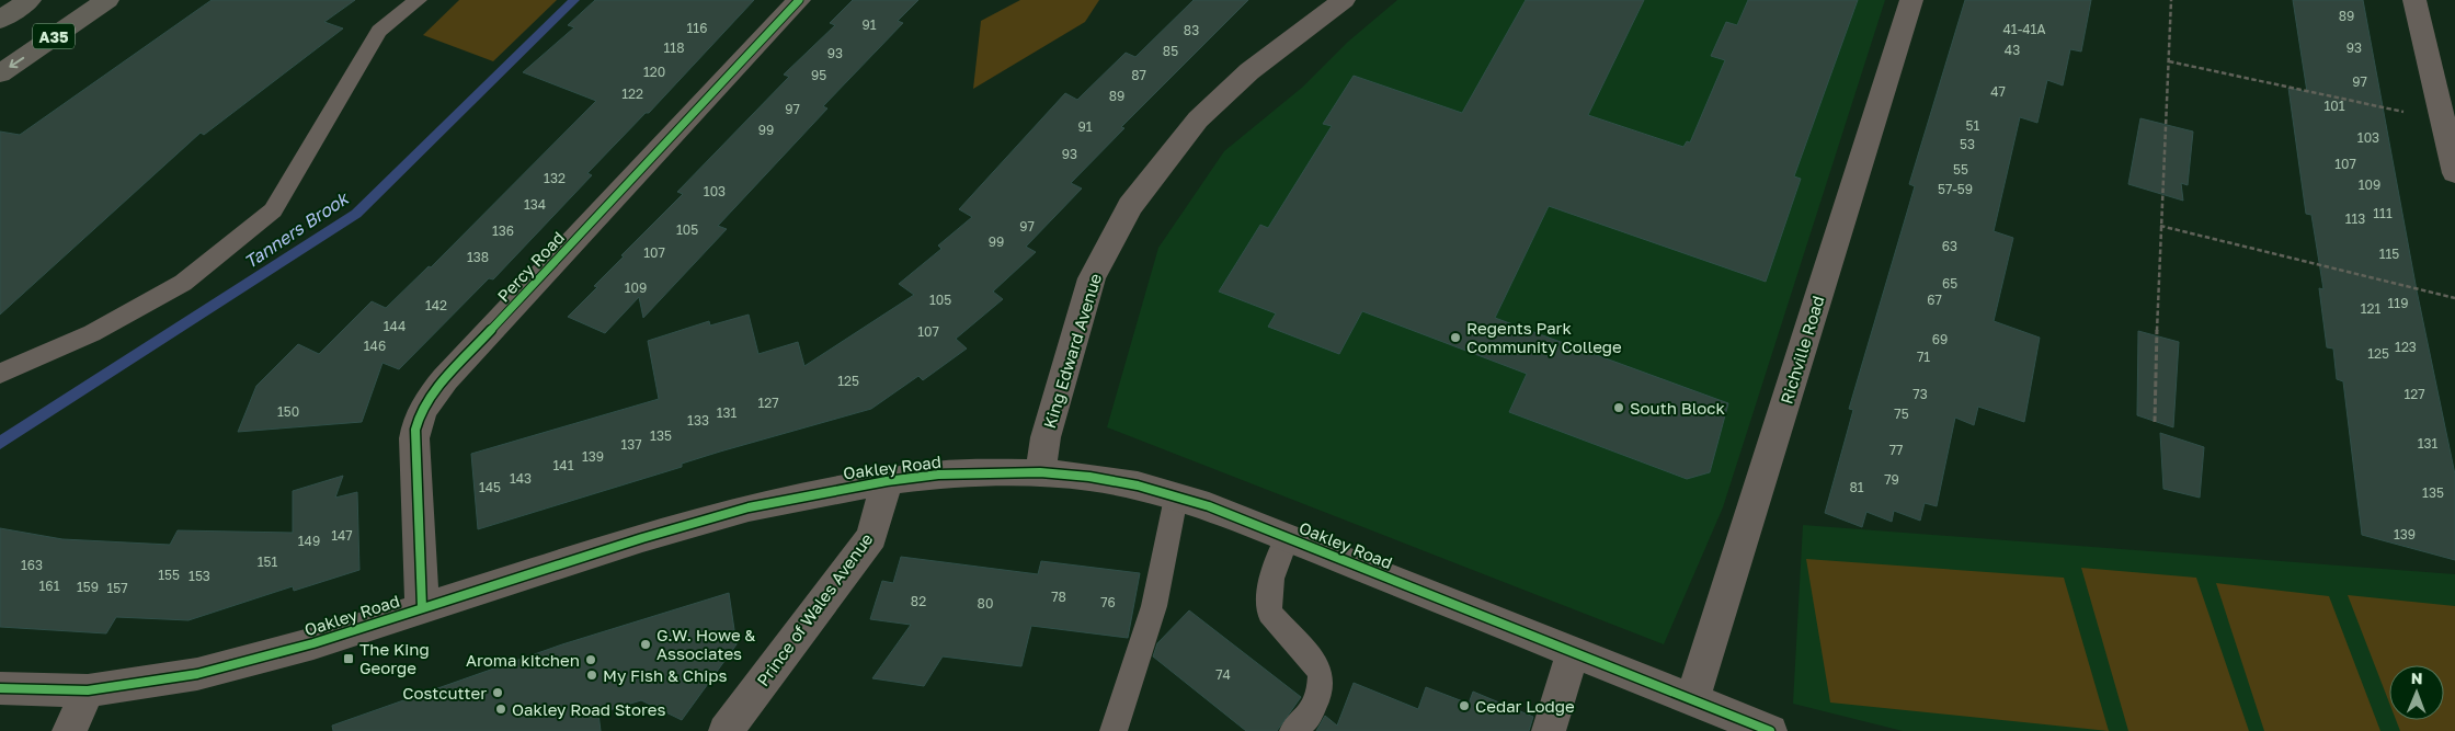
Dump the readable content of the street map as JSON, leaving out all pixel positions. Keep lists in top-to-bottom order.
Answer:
{
  "streets": {
    "main road": ["A35"],
    "street": [
      "Percy Road",
      "Richville Road",
      "King Edward Avenue",
      "Oakley Road",
      "Prince of Wales Avenue"
    ]
  },
  "crossings": [
    ["Percy Road", "Oakley Road"],
    ["Richville Road", "Oakley Road"],
    ["King Edward Avenue", "Oakley Road"],
    ["Oakley Road", "Prince of Wales Avenue"]
  ],
  "water": ["Tanners Brook"],
  "places": {
    "other": [
      "Regents Park Community College",
      "South Block",
      "G.W. Howe & Associates",
      "Aroma kitchen",
      "My Fish & Chips",
      "Costcutter",
      "Cedar Lodge",
      "Oakley Road Stores"
    ],
    "transit": ["The King George"]
  },
  "house_numbers": [
    "89",
    "91",
    "116",
    "41-41A",
    "83",
    "118",
    "93",
    "43",
    "85",
    "93",
    "120",
    "95",
    "87",
    "97",
    "47",
    "122",
    "89",
    "101",
    "97",
    "51",
    "91",
    "99",
    "103",
    "53",
    "93",
    "107",
    "55",
    "132",
    "109",
    "57-59",
    "103",
    "134",
    "111",
    "113",
    "97",
    "105",
    "136",
    "99",
    "63",
    "107",
    "115",
    "138",
    "65",
    "109",
    "105",
    "67",
    "119",
    "142",
    "121",
    "144",
    "107",
    "69",
    "146",
    "123",
    "125",
    "71",
    "125",
    "73",
    "127",
    "127",
    "150",
    "131",
    "75",
    "133",
    "135",
    "131",
    "137",
    "77",
    "139",
    "141",
    "143",
    "79",
    "145",
    "81",
    "135",
    "139",
    "147",
    "149",
    "151",
    "163",
    "155",
    "153",
    "161",
    "159",
    "157",
    "78",
    "82",
    "76",
    "80",
    "74"
  ],
  "north": "top"
}
